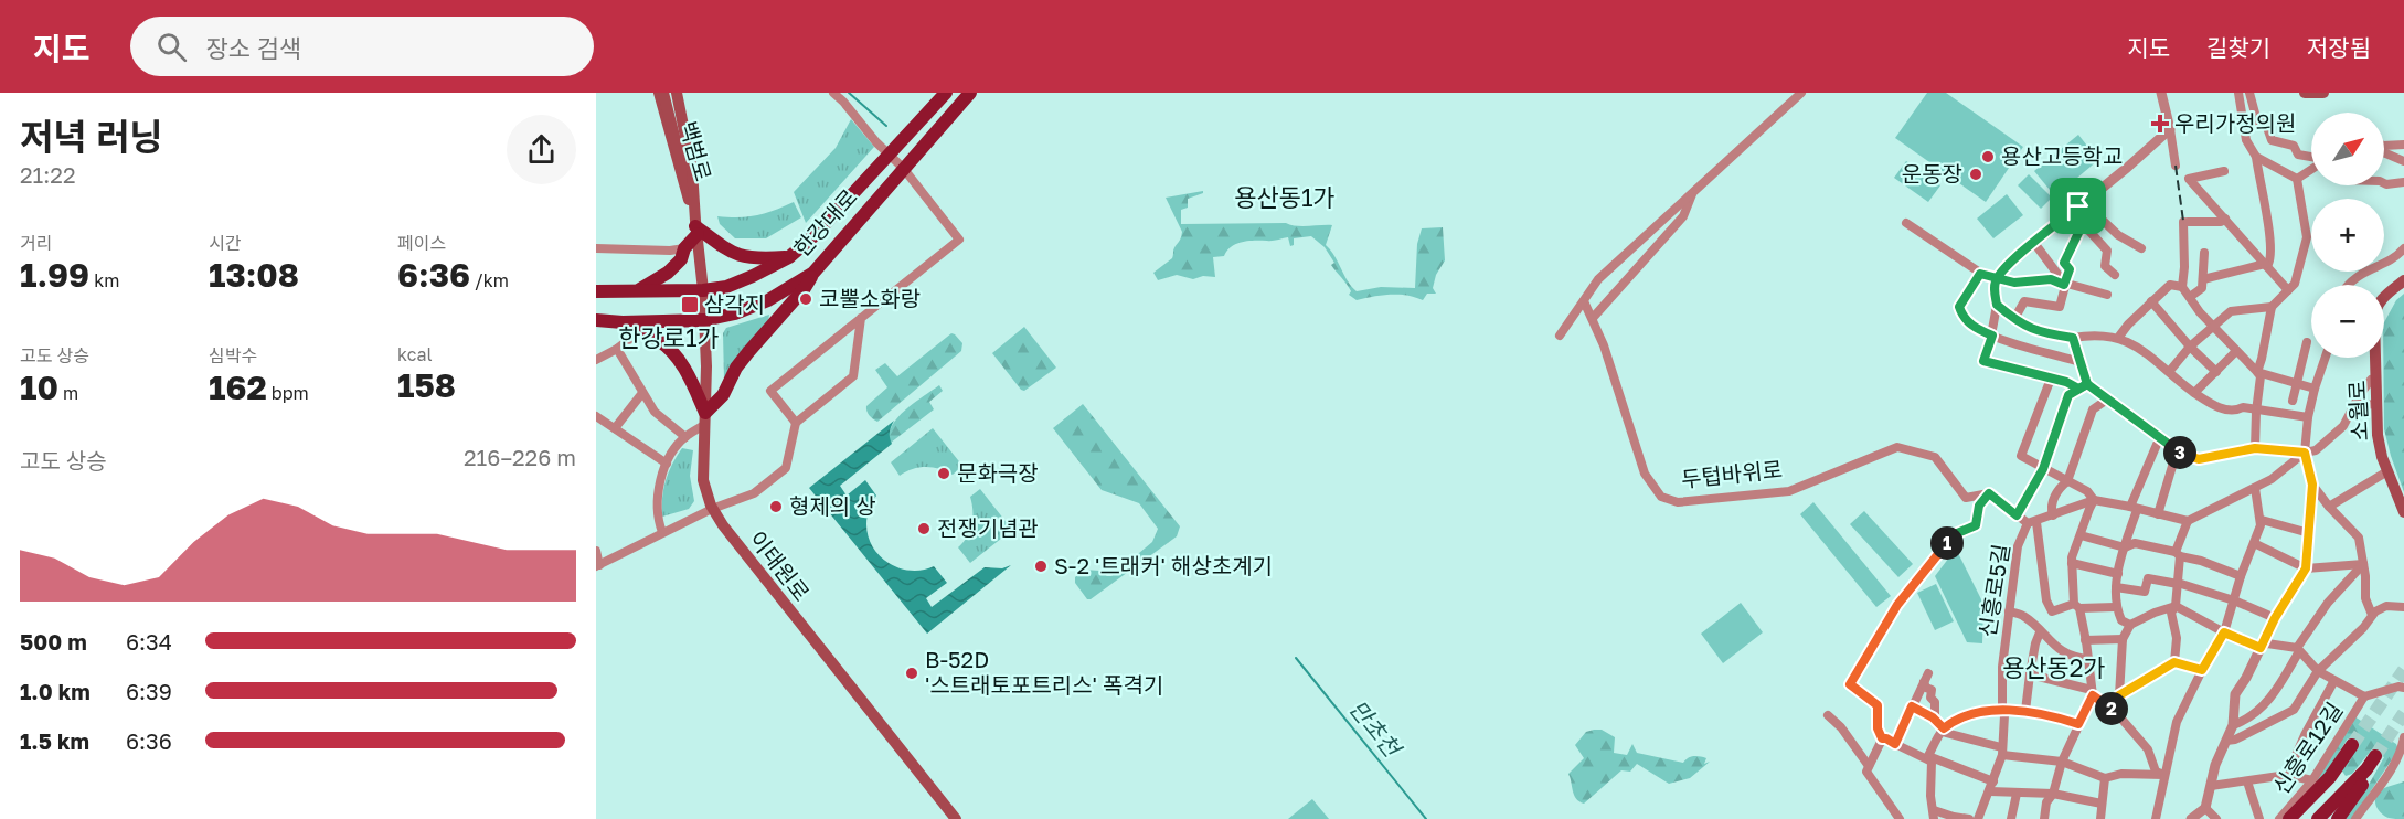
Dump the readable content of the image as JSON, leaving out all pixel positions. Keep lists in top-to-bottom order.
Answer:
{
  "streets": {
    "main road": [
      "백범로",
      "한강대로",
      "소월로",
      "이태원로"
    ],
    "street": ["두텁바위로", "신흥로5길", "신흥로12길"]
  },
  "crossings": [
    ["백범로", "한강대로"],
    ["백범로", "이태원로"],
    ["한강대로", "이태원로"]
  ],
  "districts": ["용산동1가", "한강로1가", "용산동2가"],
  "water": ["만초천"],
  "places": {
    "health": ["우리가정의원"],
    "other": [
      "용산고등학교",
      "운동장",
      "코뿔소화랑",
      "문화극장",
      "형제의 상",
      "전쟁기념관",
      "S-2 '트래커' 해상초계기",
      "B-52D '스트래토포트리스' 폭격기"
    ],
    "transit": ["삼각지"]
  },
  "north": "top right",
  "page": {
    "header": "지도",
    "search": "장소 검색",
    "nav": ["지도", "길찾기", "저장됨"],
    "heading": ["저녁 러닝", "21:22"],
    "map_buttons": ["+", "−"],
    "stats": [
      ["거리", "1.99 km"],
      ["시간", "13:08"],
      ["페이스", "6:36 /km"],
      ["고도 상승", "10 m"],
      ["심박수", "162 bpm"],
      ["kcal", "158"]
    ],
    "chart": ["고도 상승", "216–226 m"],
    "pins": ["3", "1", "2"],
    "list": [
      {
        "name": "500 m",
        "note": "6:34"
      },
      {
        "name": "1.0 km",
        "note": "6:39"
      },
      {
        "name": "1.5 km",
        "note": "6:36"
      }
    ]
  }
}
